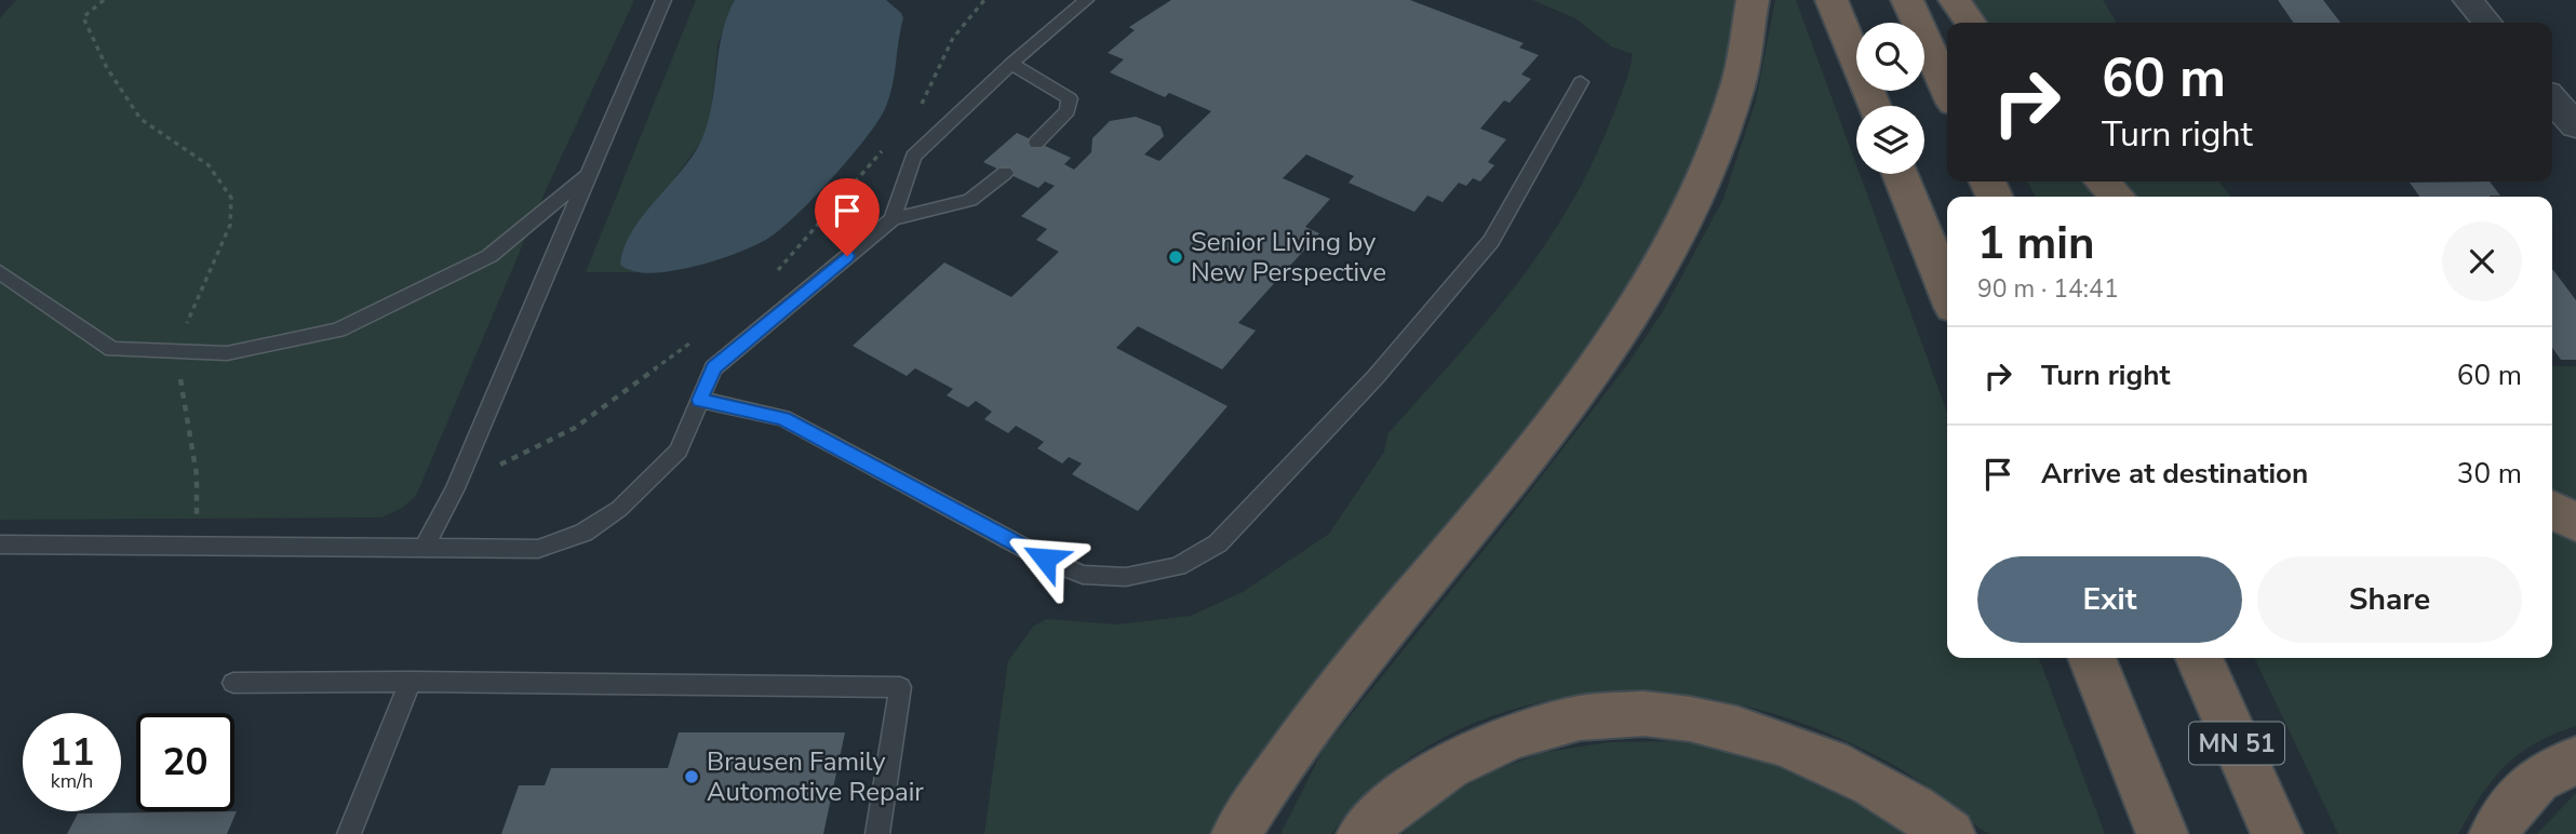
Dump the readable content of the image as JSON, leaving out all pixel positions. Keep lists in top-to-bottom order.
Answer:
{
  "streets": {
    "highway": ["MN 51"]
  },
  "places": ["Senior Living by New Perspective", "Brausen Family Automotive Repair"],
  "page": {
    "turn": ["60 m", "Turn right"],
    "heading": ["1 min", "90 m · 14:41"],
    "list": [
      {
        "name": "Turn right",
        "value": "60 m"
      },
      {
        "name": "Arrive at destination",
        "value": "30 m"
      }
    ],
    "buttons": ["Exit", "Share"],
    "speed": "11 km/h",
    "limit": "20"
  }
}
